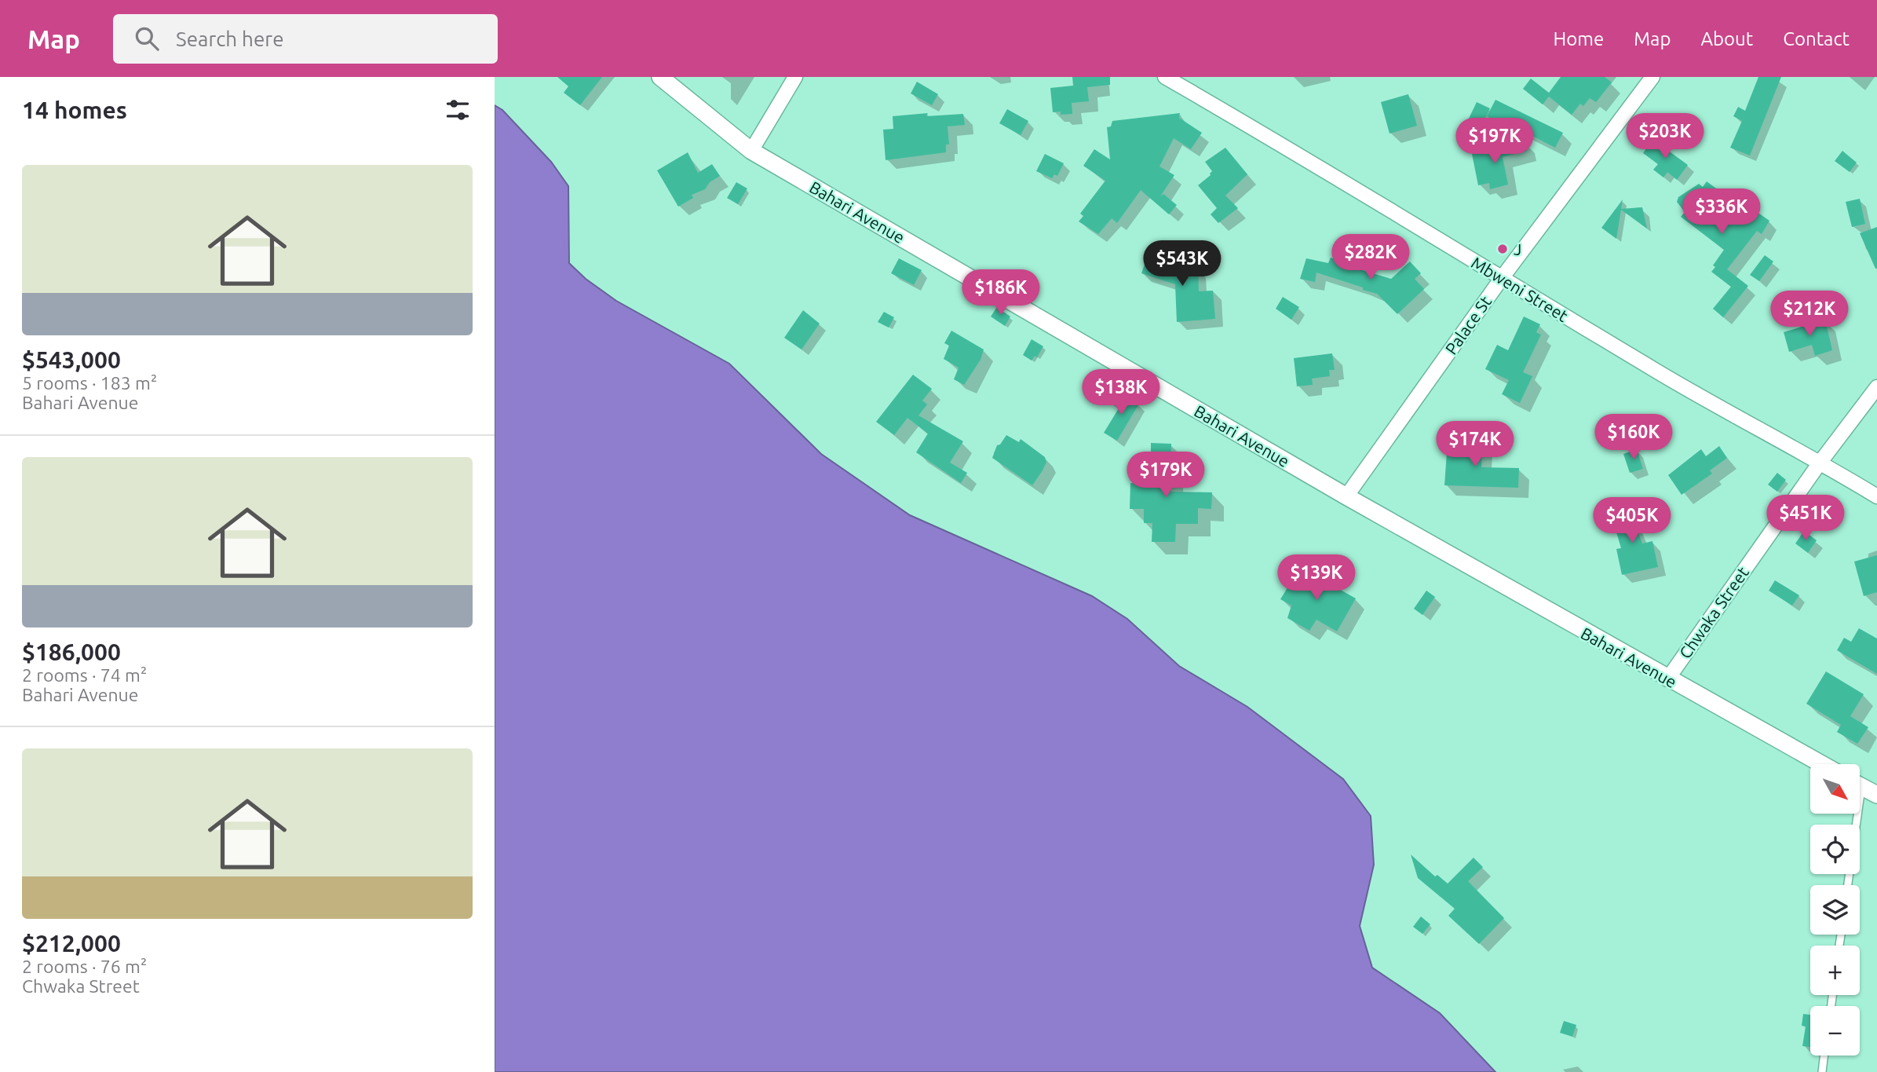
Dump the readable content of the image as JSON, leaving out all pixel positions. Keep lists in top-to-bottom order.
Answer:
{
  "streets": {
    "street": [
      "Bahari Avenue",
      "Mbweni Street",
      "Palace St",
      "Chwaka Street"
    ]
  },
  "crossings": [
    ["Bahari Avenue", "Palace St"],
    ["Bahari Avenue", "Chwaka Street"],
    ["Mbweni Street", "Palace St"],
    ["Mbweni Street", "Chwaka Street"]
  ],
  "places": ["J"],
  "north": "bottom right",
  "page": {
    "header": "Map",
    "search": "Search here",
    "nav": [
      "Home",
      "Map",
      "About",
      "Contact"
    ],
    "heading": "14 homes",
    "price": [
      "$203K",
      "$197K",
      "$336K",
      "$282K",
      "$543K",
      "$186K",
      "$212K",
      "$138K",
      "$160K",
      "$174K",
      "$179K",
      "$451K",
      "$405K",
      "$139K"
    ],
    "list": [
      {
        "name": "$543,000",
        "note": "5 rooms · 183 m² · Bahari Avenue"
      },
      {
        "name": "$186,000",
        "note": "2 rooms · 74 m² · Bahari Avenue"
      },
      {
        "name": "$212,000",
        "note": "2 rooms · 76 m² · Chwaka Street"
      }
    ],
    "map_buttons": ["+", "−"]
  }
}
